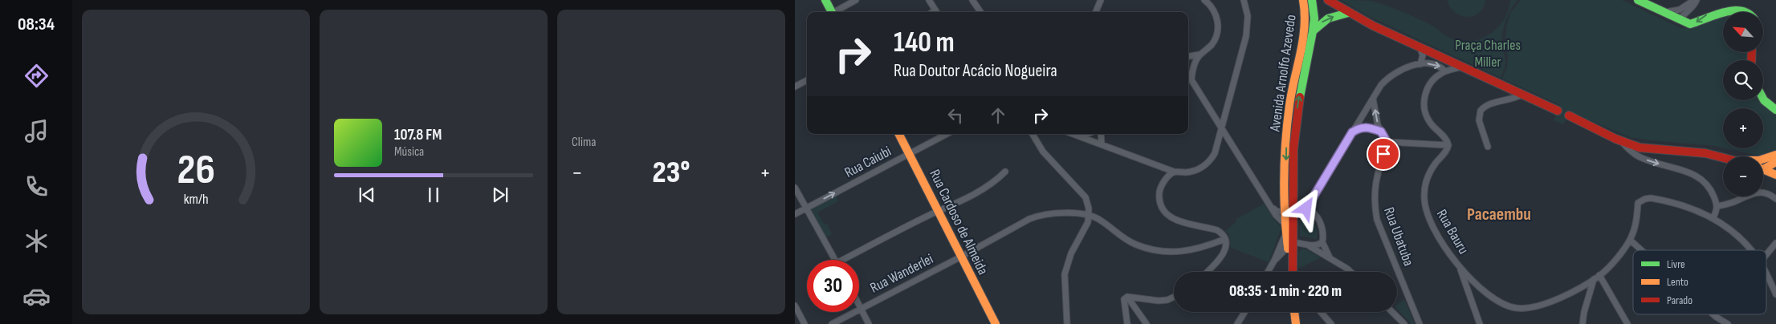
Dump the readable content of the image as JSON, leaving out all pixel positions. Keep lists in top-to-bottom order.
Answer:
{
  "streets": {
    "main road": ["Avenida Arnolfo Azevedo", "Rua Cardoso de Almeida"],
    "street": [
      "Rua Caiubi",
      "Rua Bauru",
      "Rua Ubatuba",
      "Rua Wanderlei"
    ]
  },
  "crossings": [
    ["Rua Caiubi", "Rua Cardoso de Almeida"],
    ["Rua Cardoso de Almeida", "Rua Wanderlei"]
  ],
  "one_way": ["Rua Caiubi"],
  "districts": ["Pacaembu"],
  "parks": ["Praça Charles Miller"],
  "legend": ["Livre", "Lento", "Parado"],
  "north": "top left",
  "page": {
    "tabs": "08:34",
    "tile": "Clima",
    "map_buttons": ["+", "−"],
    "turn": ["140 m", "Rua Doutor Acácio Nogueira"],
    "song": ["107.8 FM", "Música"],
    "heat": ["−", "23°", "+"],
    "limit": "30",
    "trip": "08:35 · 1 min · 220 m",
    "gauge": ["26", "km/h"]
  }
}
